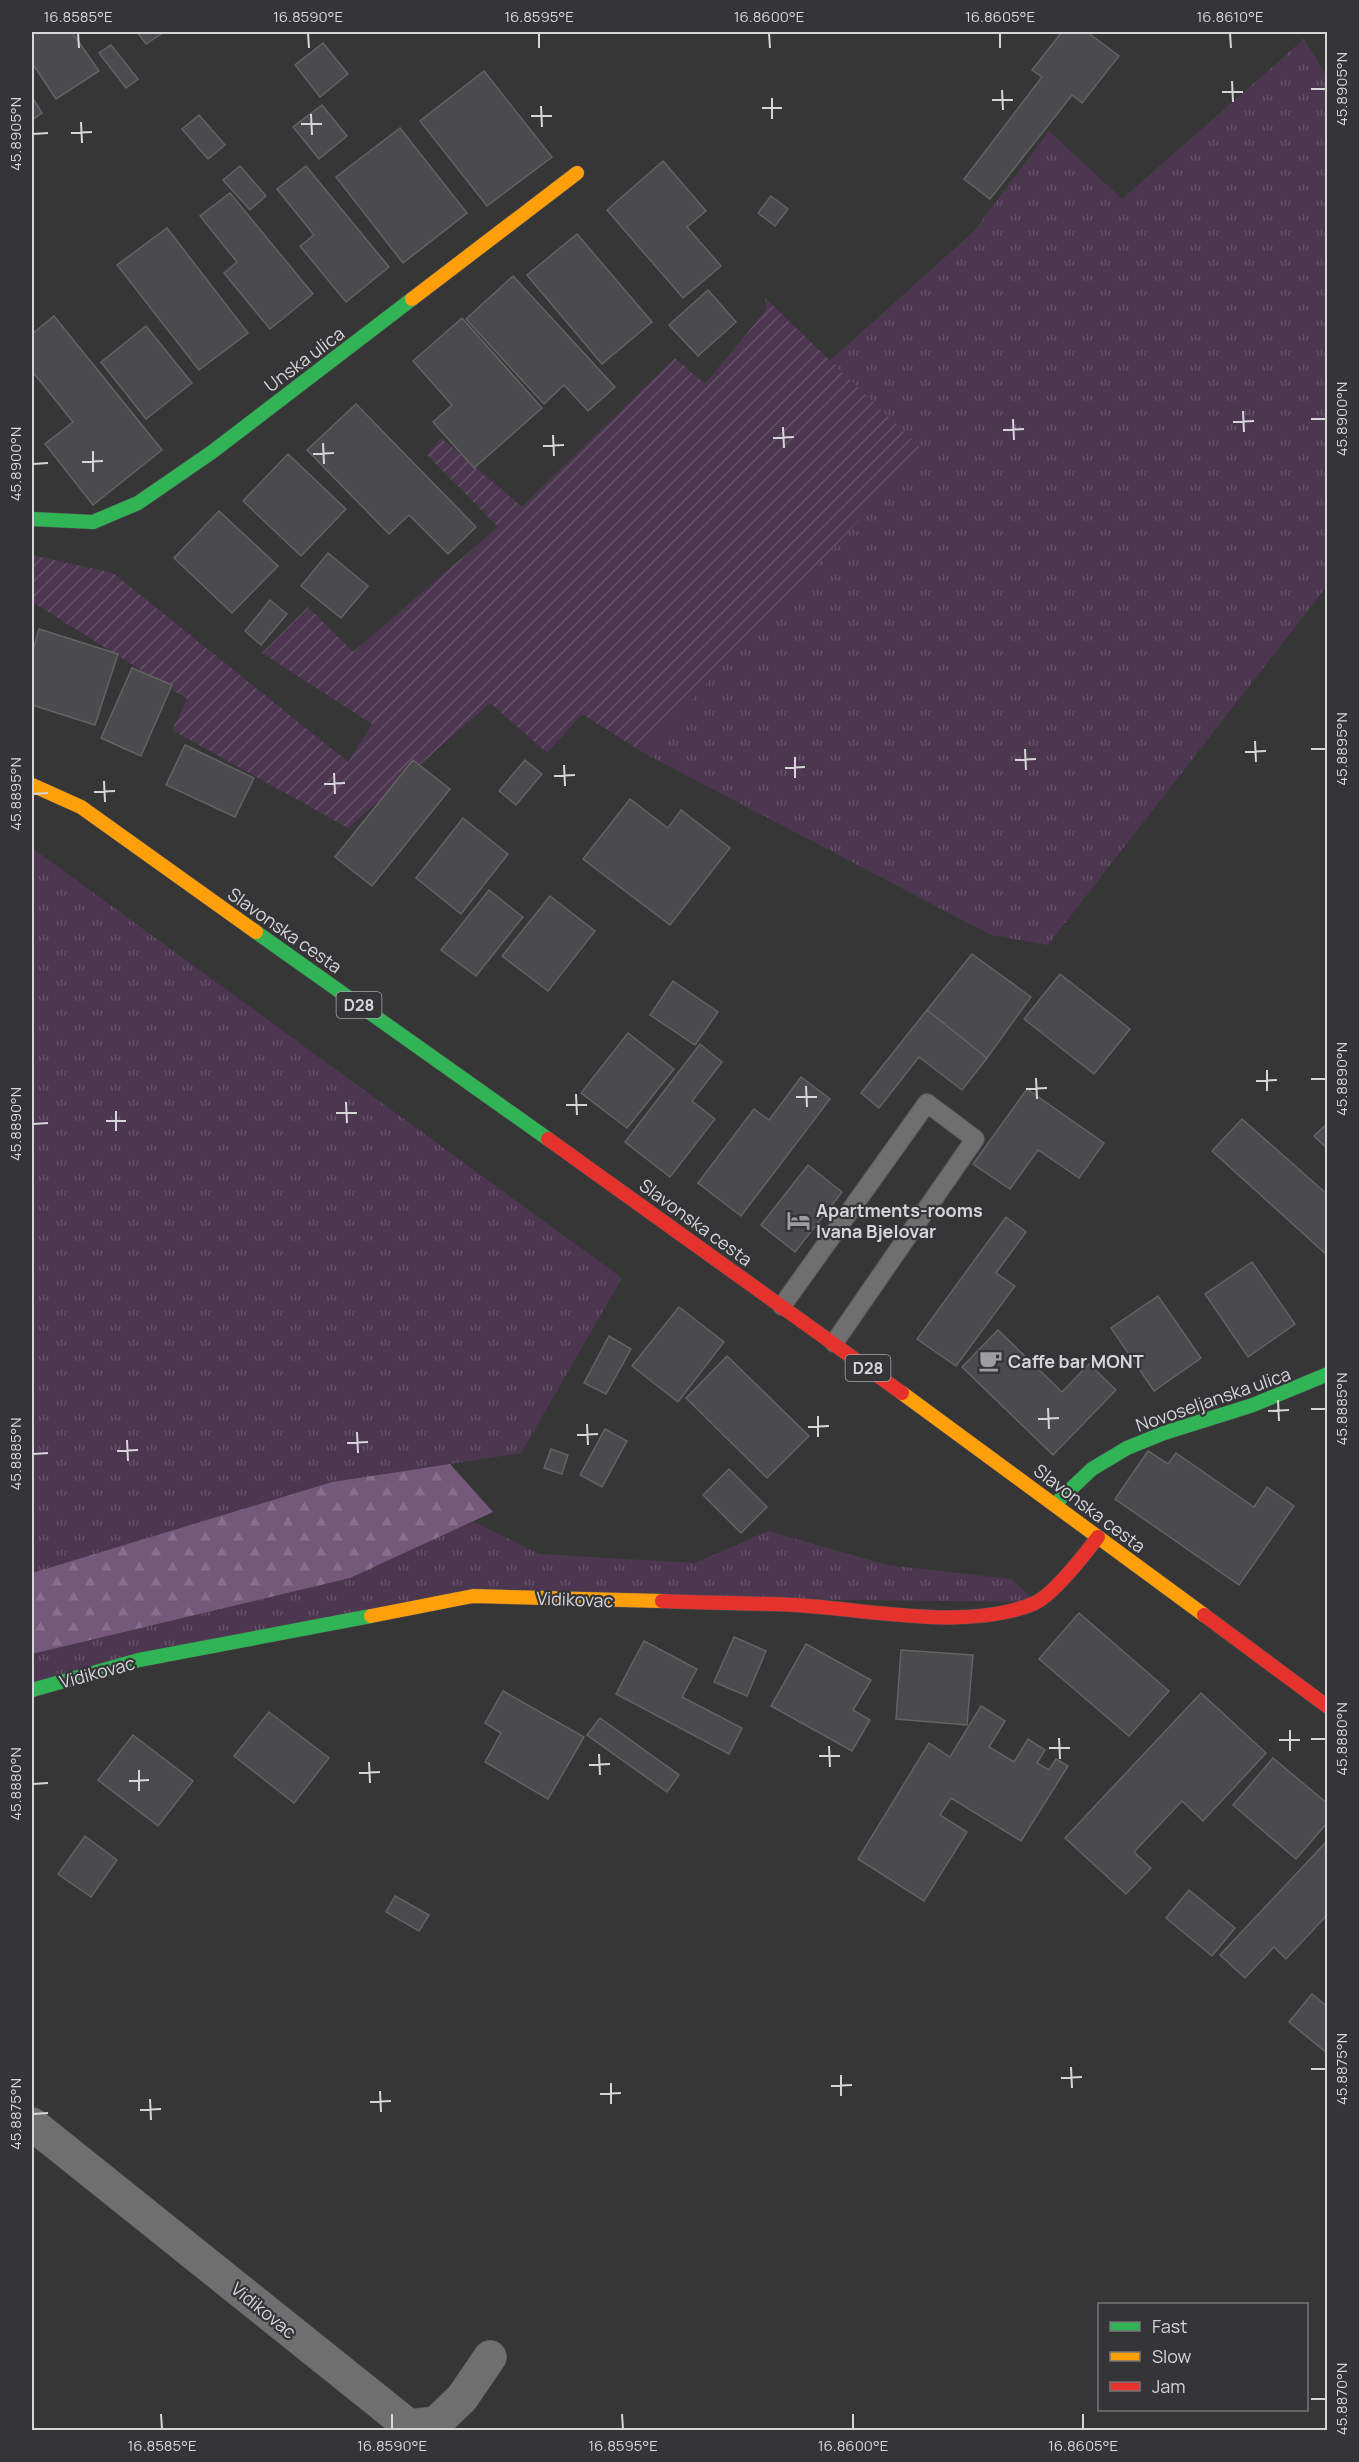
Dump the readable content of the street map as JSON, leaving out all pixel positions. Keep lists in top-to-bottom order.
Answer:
{
  "streets": {
    "main road": [
      "Unska ulica",
      "Slavonska cesta",
      "D28",
      "Novoseljanska ulica",
      "Vidikovac"
    ]
  },
  "crossings": [
    ["Slavonska cesta", "Novoseljanska ulica"],
    ["Slavonska cesta", "Vidikovac"]
  ],
  "places": {
    "hotel": ["Apartments-rooms Ivana Bjelovar"],
    "cafe": ["Caffe bar MONT"]
  },
  "legend": ["Fast", "Slow", "Jam"],
  "coordinates": [
    "16.8585°E",
    "16.8590°E",
    "16.8595°E",
    "16.8600°E",
    "16.8605°E",
    "16.8610°E",
    "45.8905°N",
    "45.8900°N",
    "45.8895°N",
    "45.8890°N",
    "45.8885°N",
    "45.8880°N",
    "45.8875°N",
    "45.8870°N"
  ]
}
